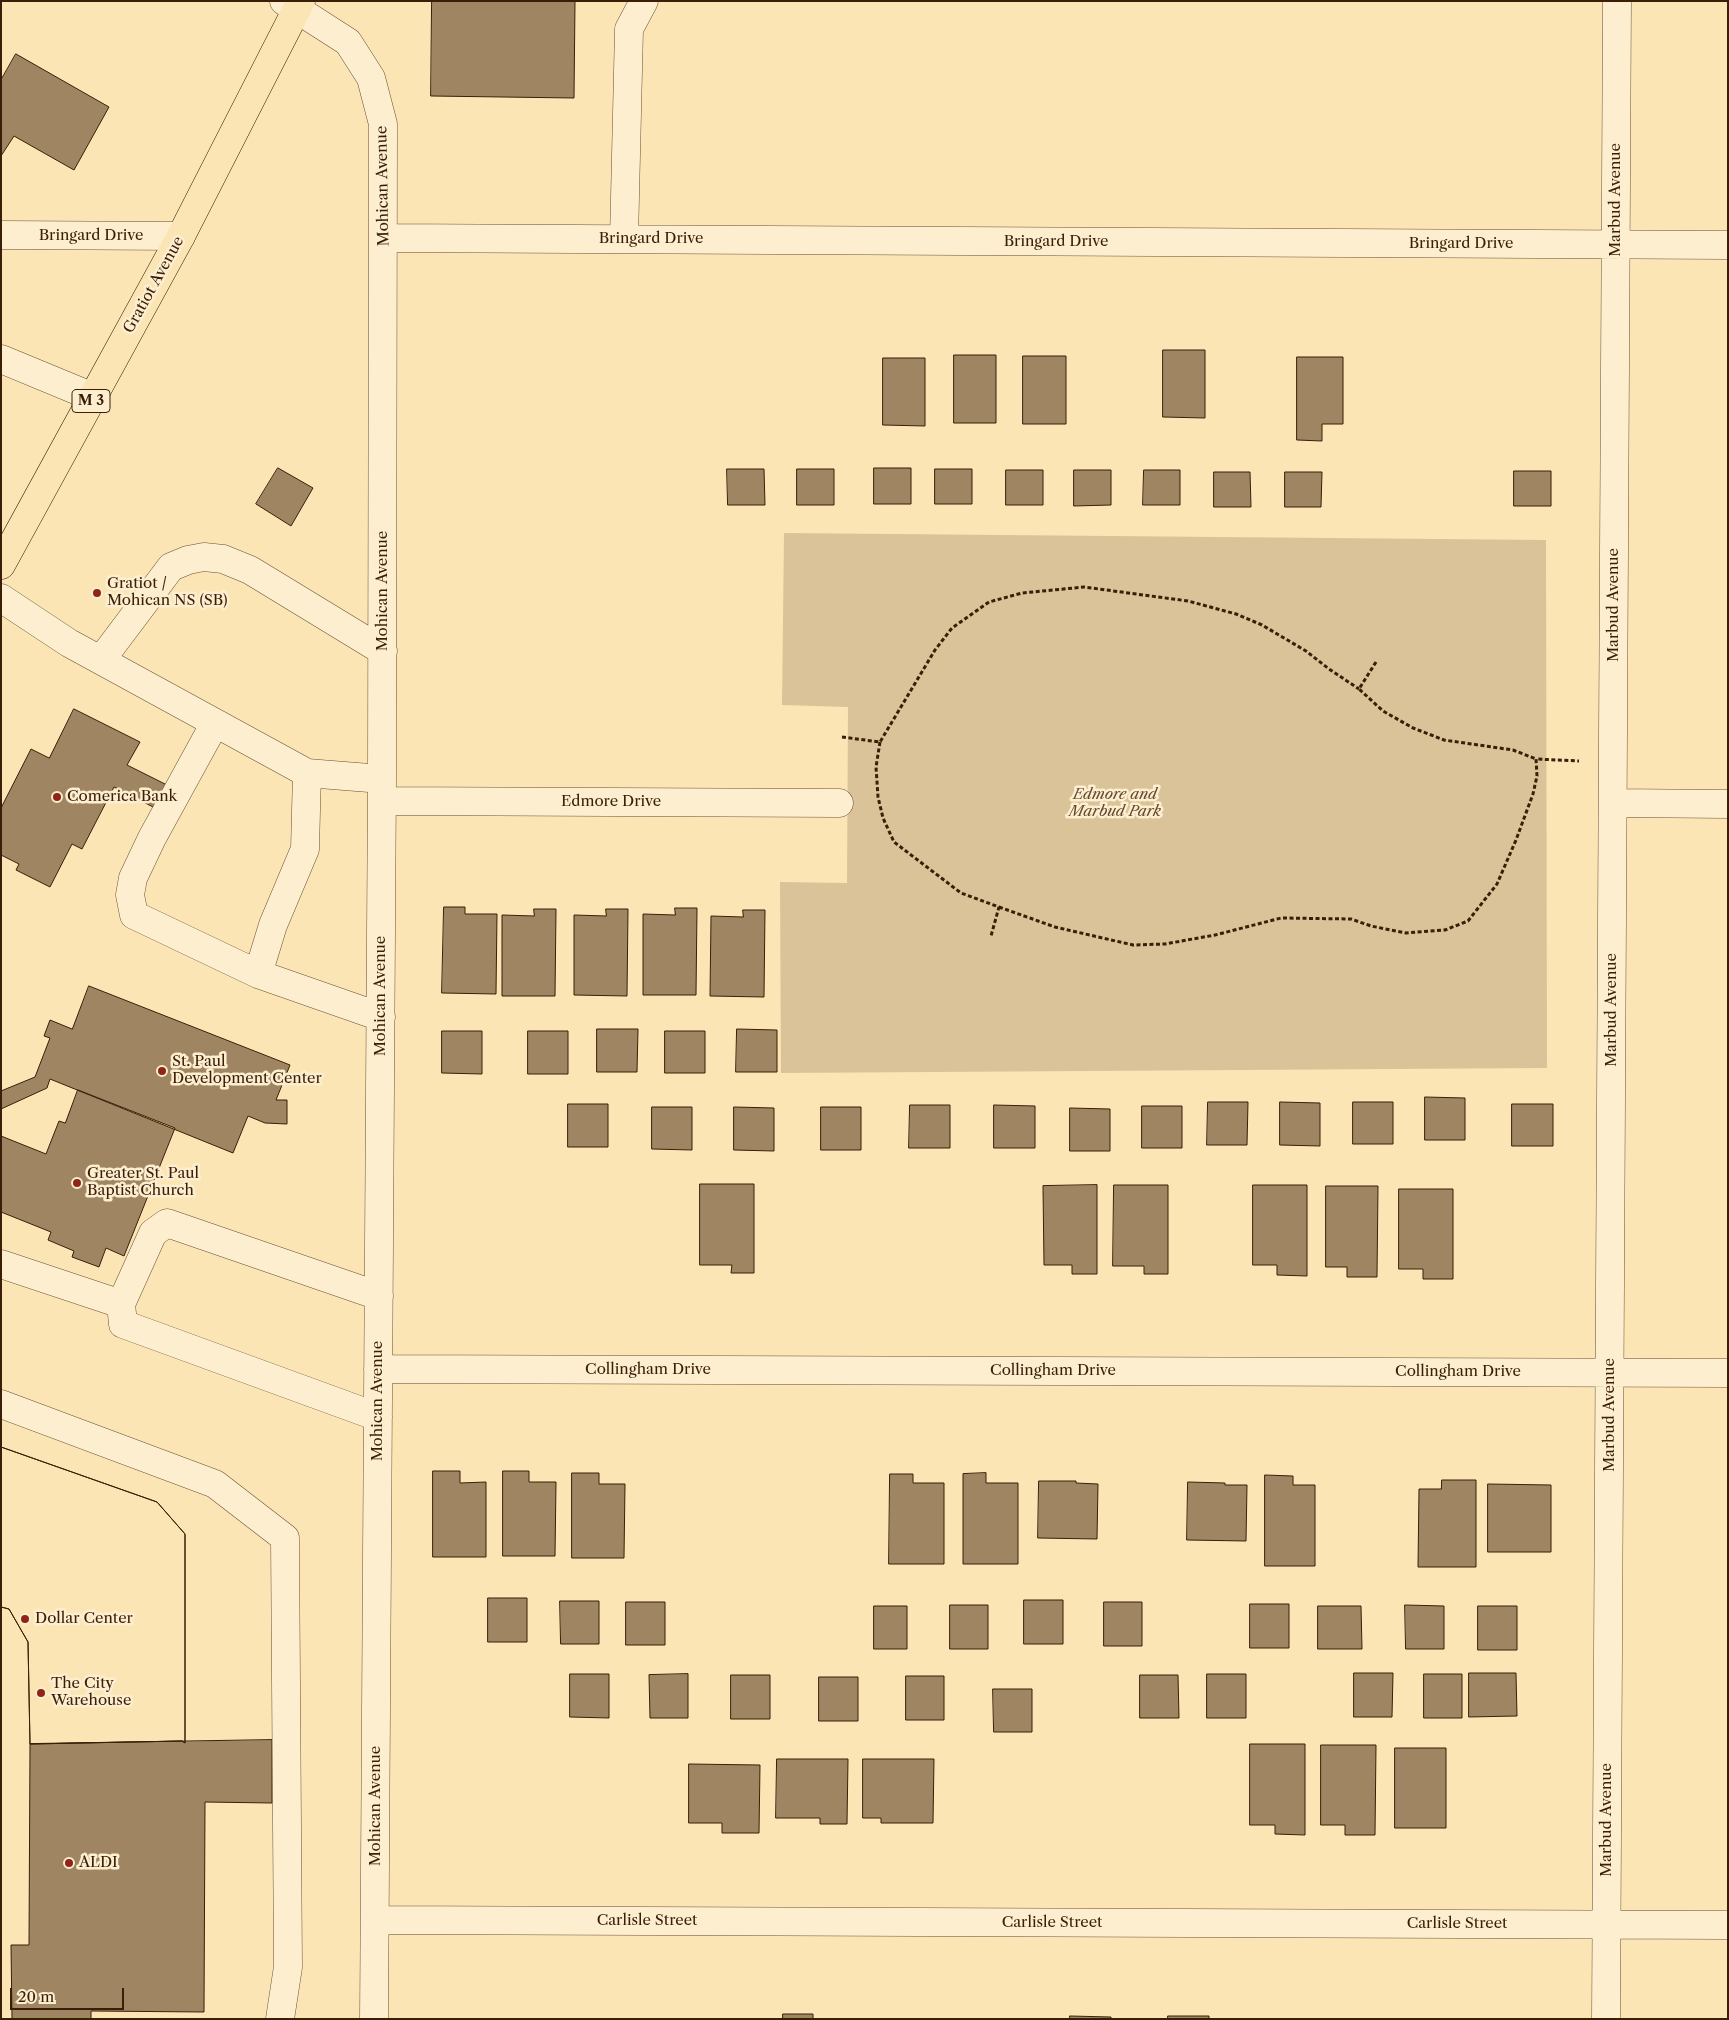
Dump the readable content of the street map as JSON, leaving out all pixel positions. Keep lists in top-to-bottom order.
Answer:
{
  "streets": {
    "main road": ["Gratiot Avenue", "M 3"],
    "street": [
      "Mohican Avenue",
      "Marbud Avenue",
      "Bringard Drive",
      "Edmore Drive",
      "Collingham Drive",
      "Carlisle Street"
    ]
  },
  "crossings": [
    ["Mohican Avenue", "Bringard Drive"],
    ["Mohican Avenue", "Gratiot Avenue"],
    ["Mohican Avenue", "Edmore Drive"],
    ["Mohican Avenue", "Collingham Drive"],
    ["Mohican Avenue", "Carlisle Street"],
    ["Marbud Avenue", "Bringard Drive"],
    ["Marbud Avenue", "Collingham Drive"],
    ["Marbud Avenue", "Carlisle Street"],
    ["Bringard Drive", "Gratiot Avenue"]
  ],
  "parks": ["Edmore and Marbud Park"],
  "places": [
    "Gratiot / Mohican NS (SB)",
    "Comerica Bank",
    "St. Paul Development Center",
    "Greater St. Paul Baptist Church",
    "Dollar Center",
    "The City Warehouse",
    "ALDI"
  ],
  "scale_bar": "20 m"
}
